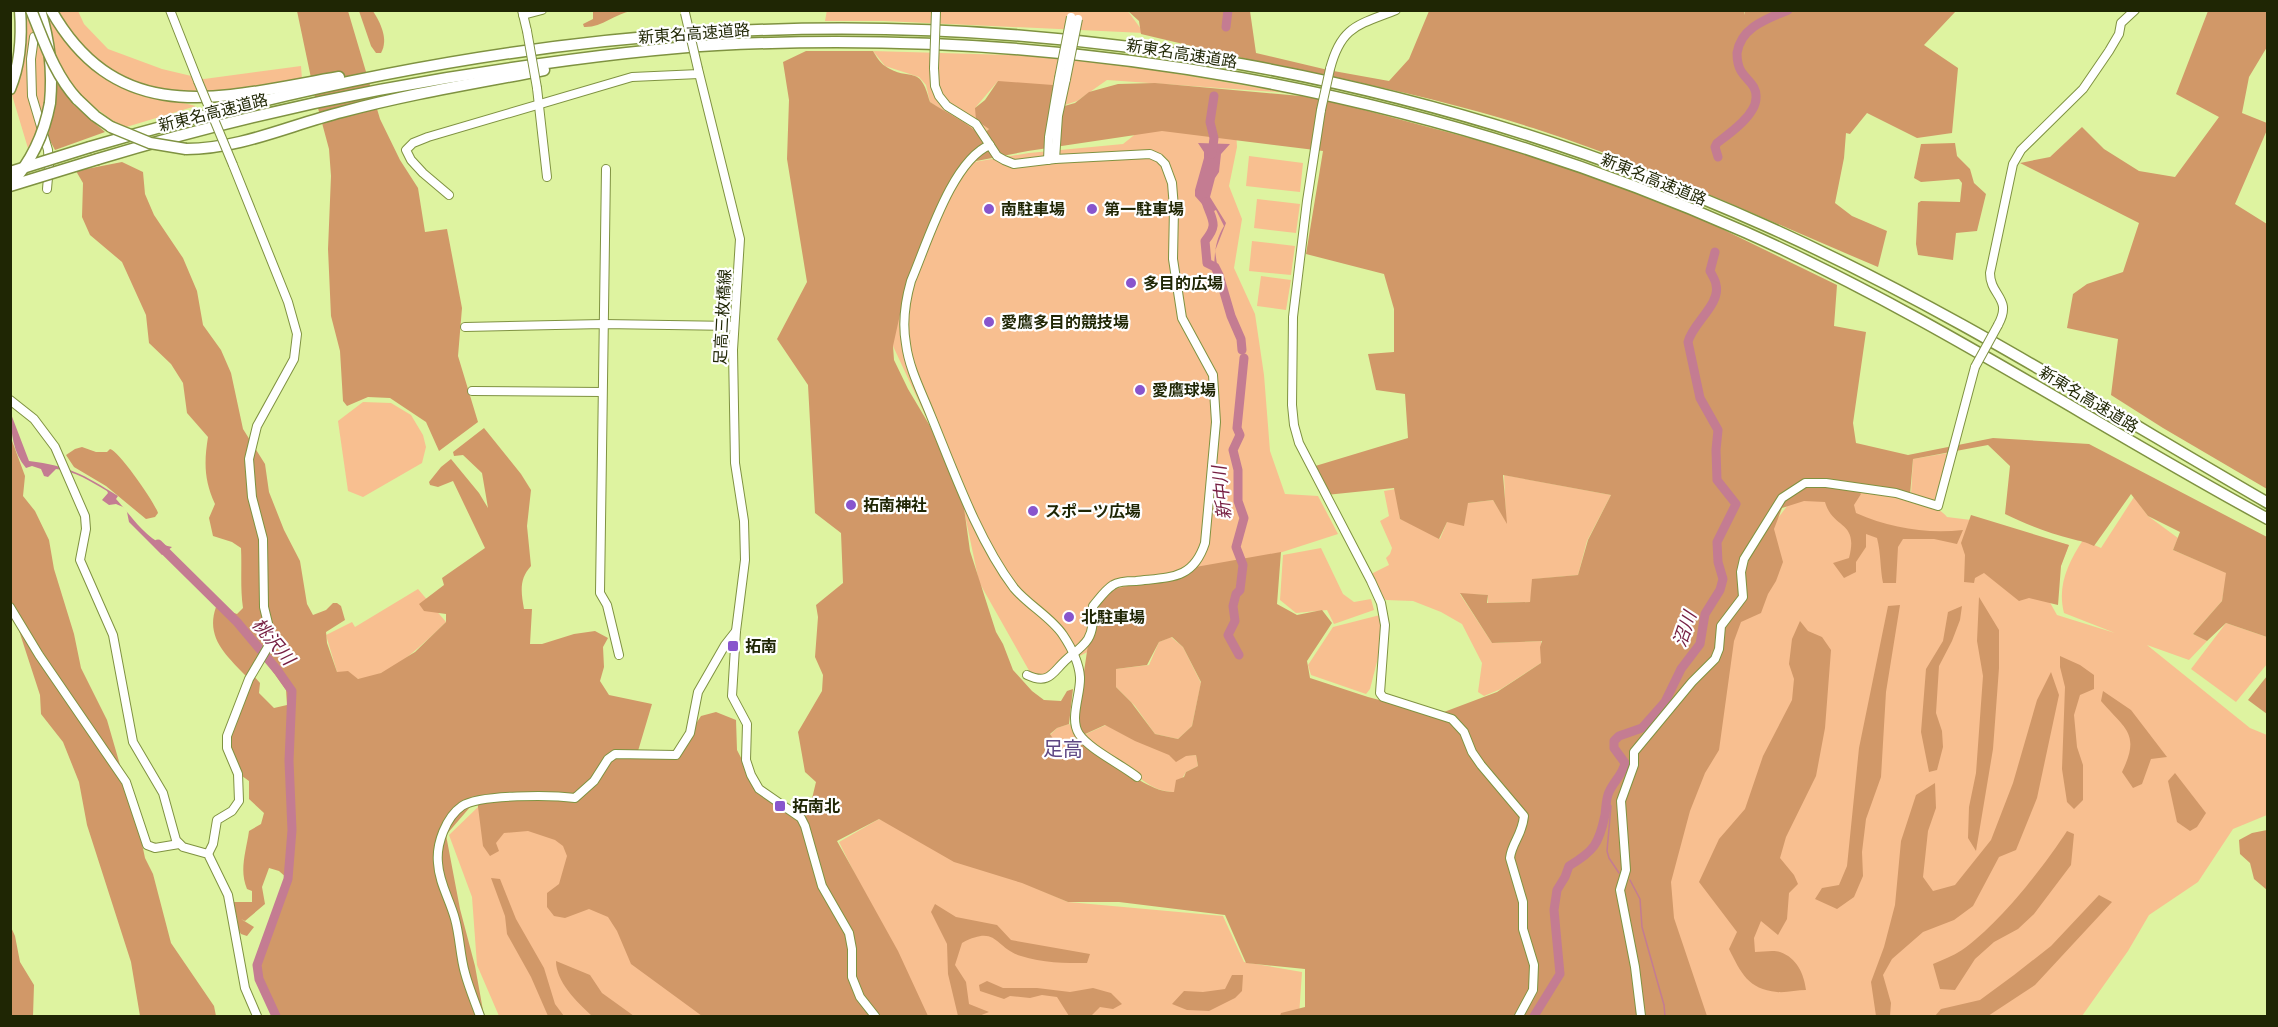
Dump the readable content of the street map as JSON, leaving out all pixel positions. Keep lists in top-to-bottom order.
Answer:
{
  "streets": {
    "highway": ["新東名高速道路"],
    "street": ["足高三枚橋線"]
  },
  "districts": ["足高"],
  "water": ["新中川", "沼川", "桃沢川"],
  "places": {
    "other": [
      "南駐車場",
      "第一駐車場",
      "多目的広場",
      "愛鷹多目的競技場",
      "愛鷹球場",
      "拓南神社",
      "スポーツ広場",
      "北駐車場"
    ],
    "transit": ["拓南", "拓南北"]
  }
}
